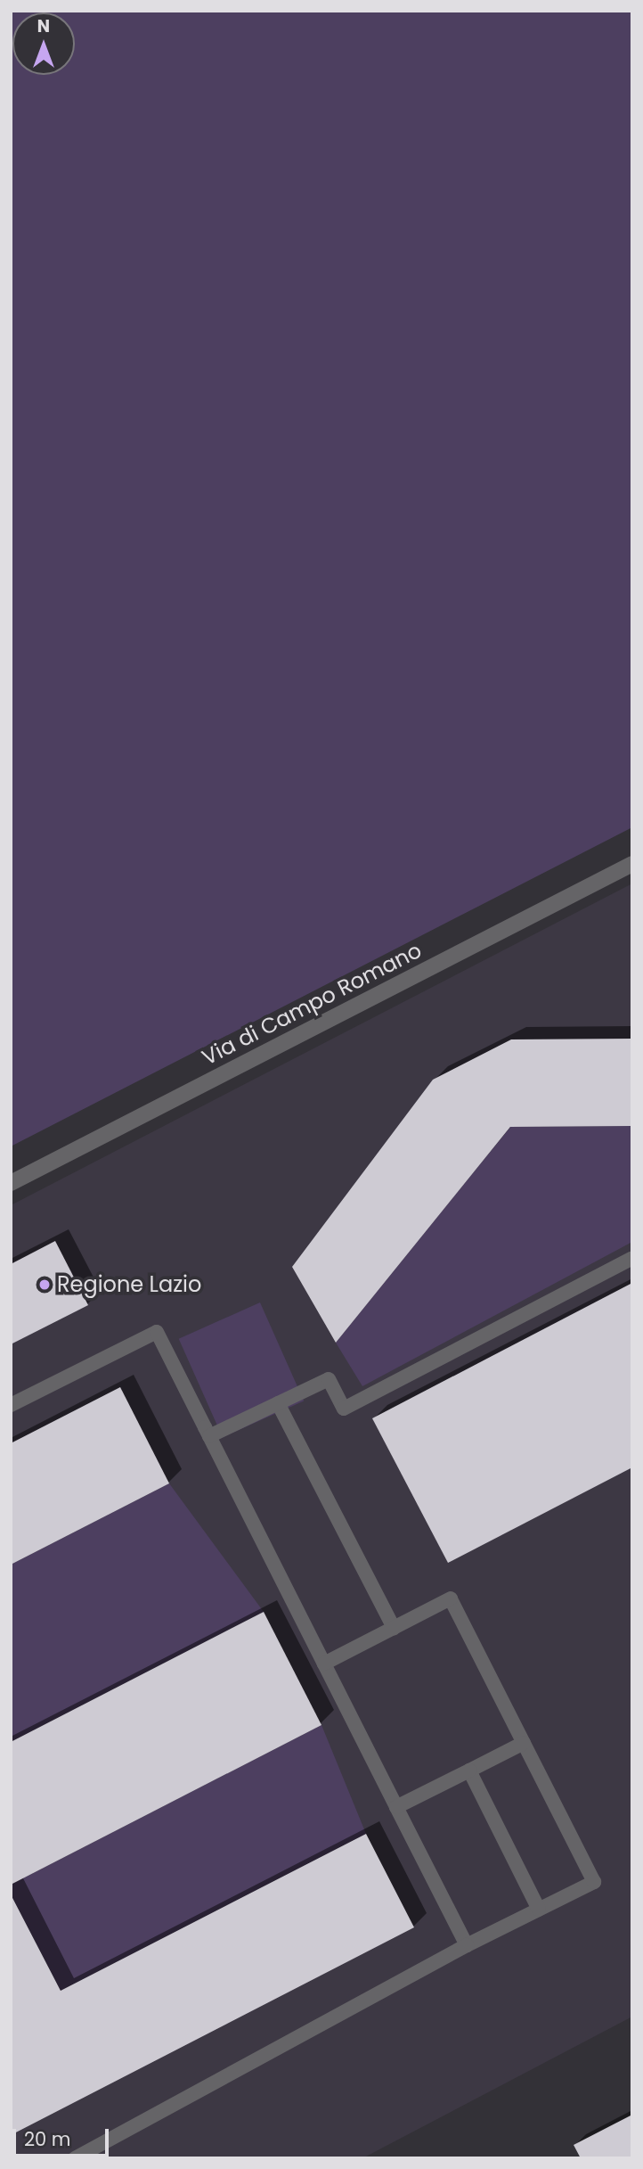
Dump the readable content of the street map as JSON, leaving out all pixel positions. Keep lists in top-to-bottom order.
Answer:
{
  "streets": {
    "street": ["Via di Campo Romano"]
  },
  "places": ["Regione Lazio"],
  "scale_bar": "20 m",
  "north": "top"
}
